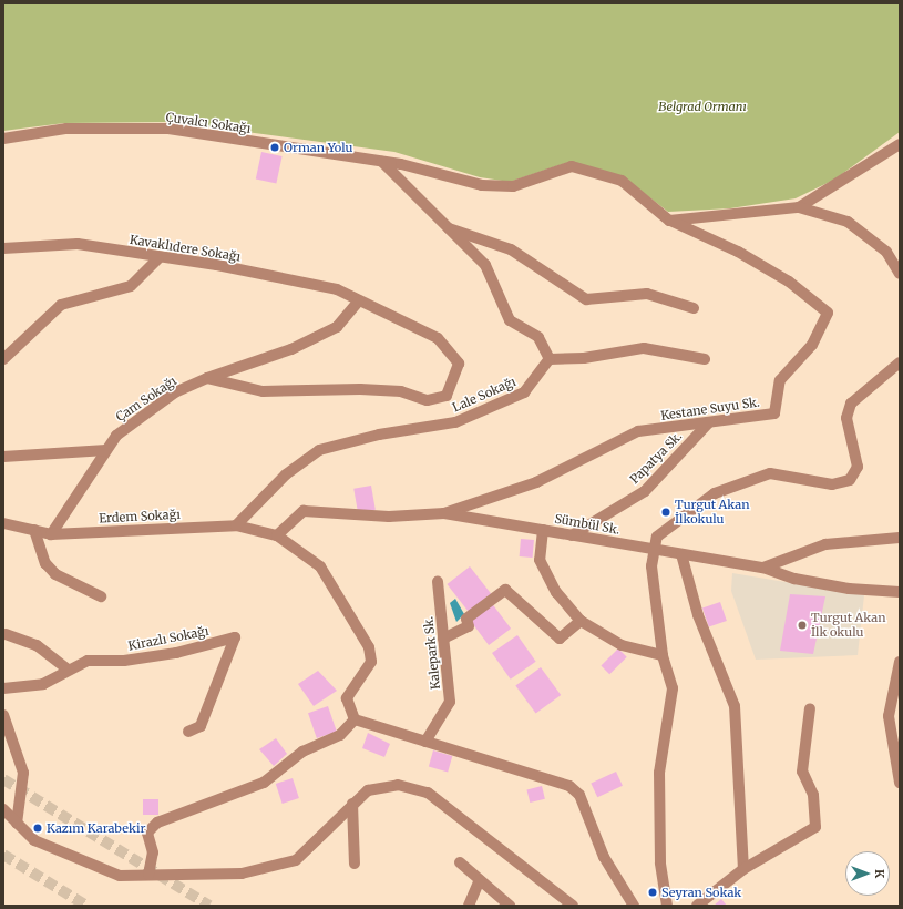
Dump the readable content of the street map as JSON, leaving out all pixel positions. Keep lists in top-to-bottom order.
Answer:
{
  "streets": {
    "street": [
      "Çuvalcı Sokağı",
      "Kavaklıdere Sokağı",
      "Lale Sokağı",
      "Çam Sokağı",
      "Kestane Suyu Sk.",
      "Papatya Sk.",
      "Erdem Sokağı",
      "Sümbül Sk.",
      "Kirazlı Sokağı",
      "Kalepark Sk."
    ]
  },
  "crossings": [
    ["Çuvalcı Sokağı", "Kestane Suyu Sk."],
    ["Kavaklıdere Sokağı", "Çam Sokağı"],
    ["Lale Sokağı", "Erdem Sokağı"],
    ["Çam Sokağı", "Erdem Sokağı"],
    ["Kestane Suyu Sk.", "Papatya Sk."],
    ["Kestane Suyu Sk.", "Sümbül Sk."],
    ["Papatya Sk.", "Sümbül Sk."],
    ["Erdem Sokağı", "Sümbül Sk."]
  ],
  "parks": ["Belgrad Ormanı"],
  "places": [
    "Orman Yolu",
    "Turgut Akan İlkokulu",
    "Turgut Akan İlk okulu",
    "Kazım Karabekir",
    "Seyran Sokak"
  ],
  "north": "right"
}
